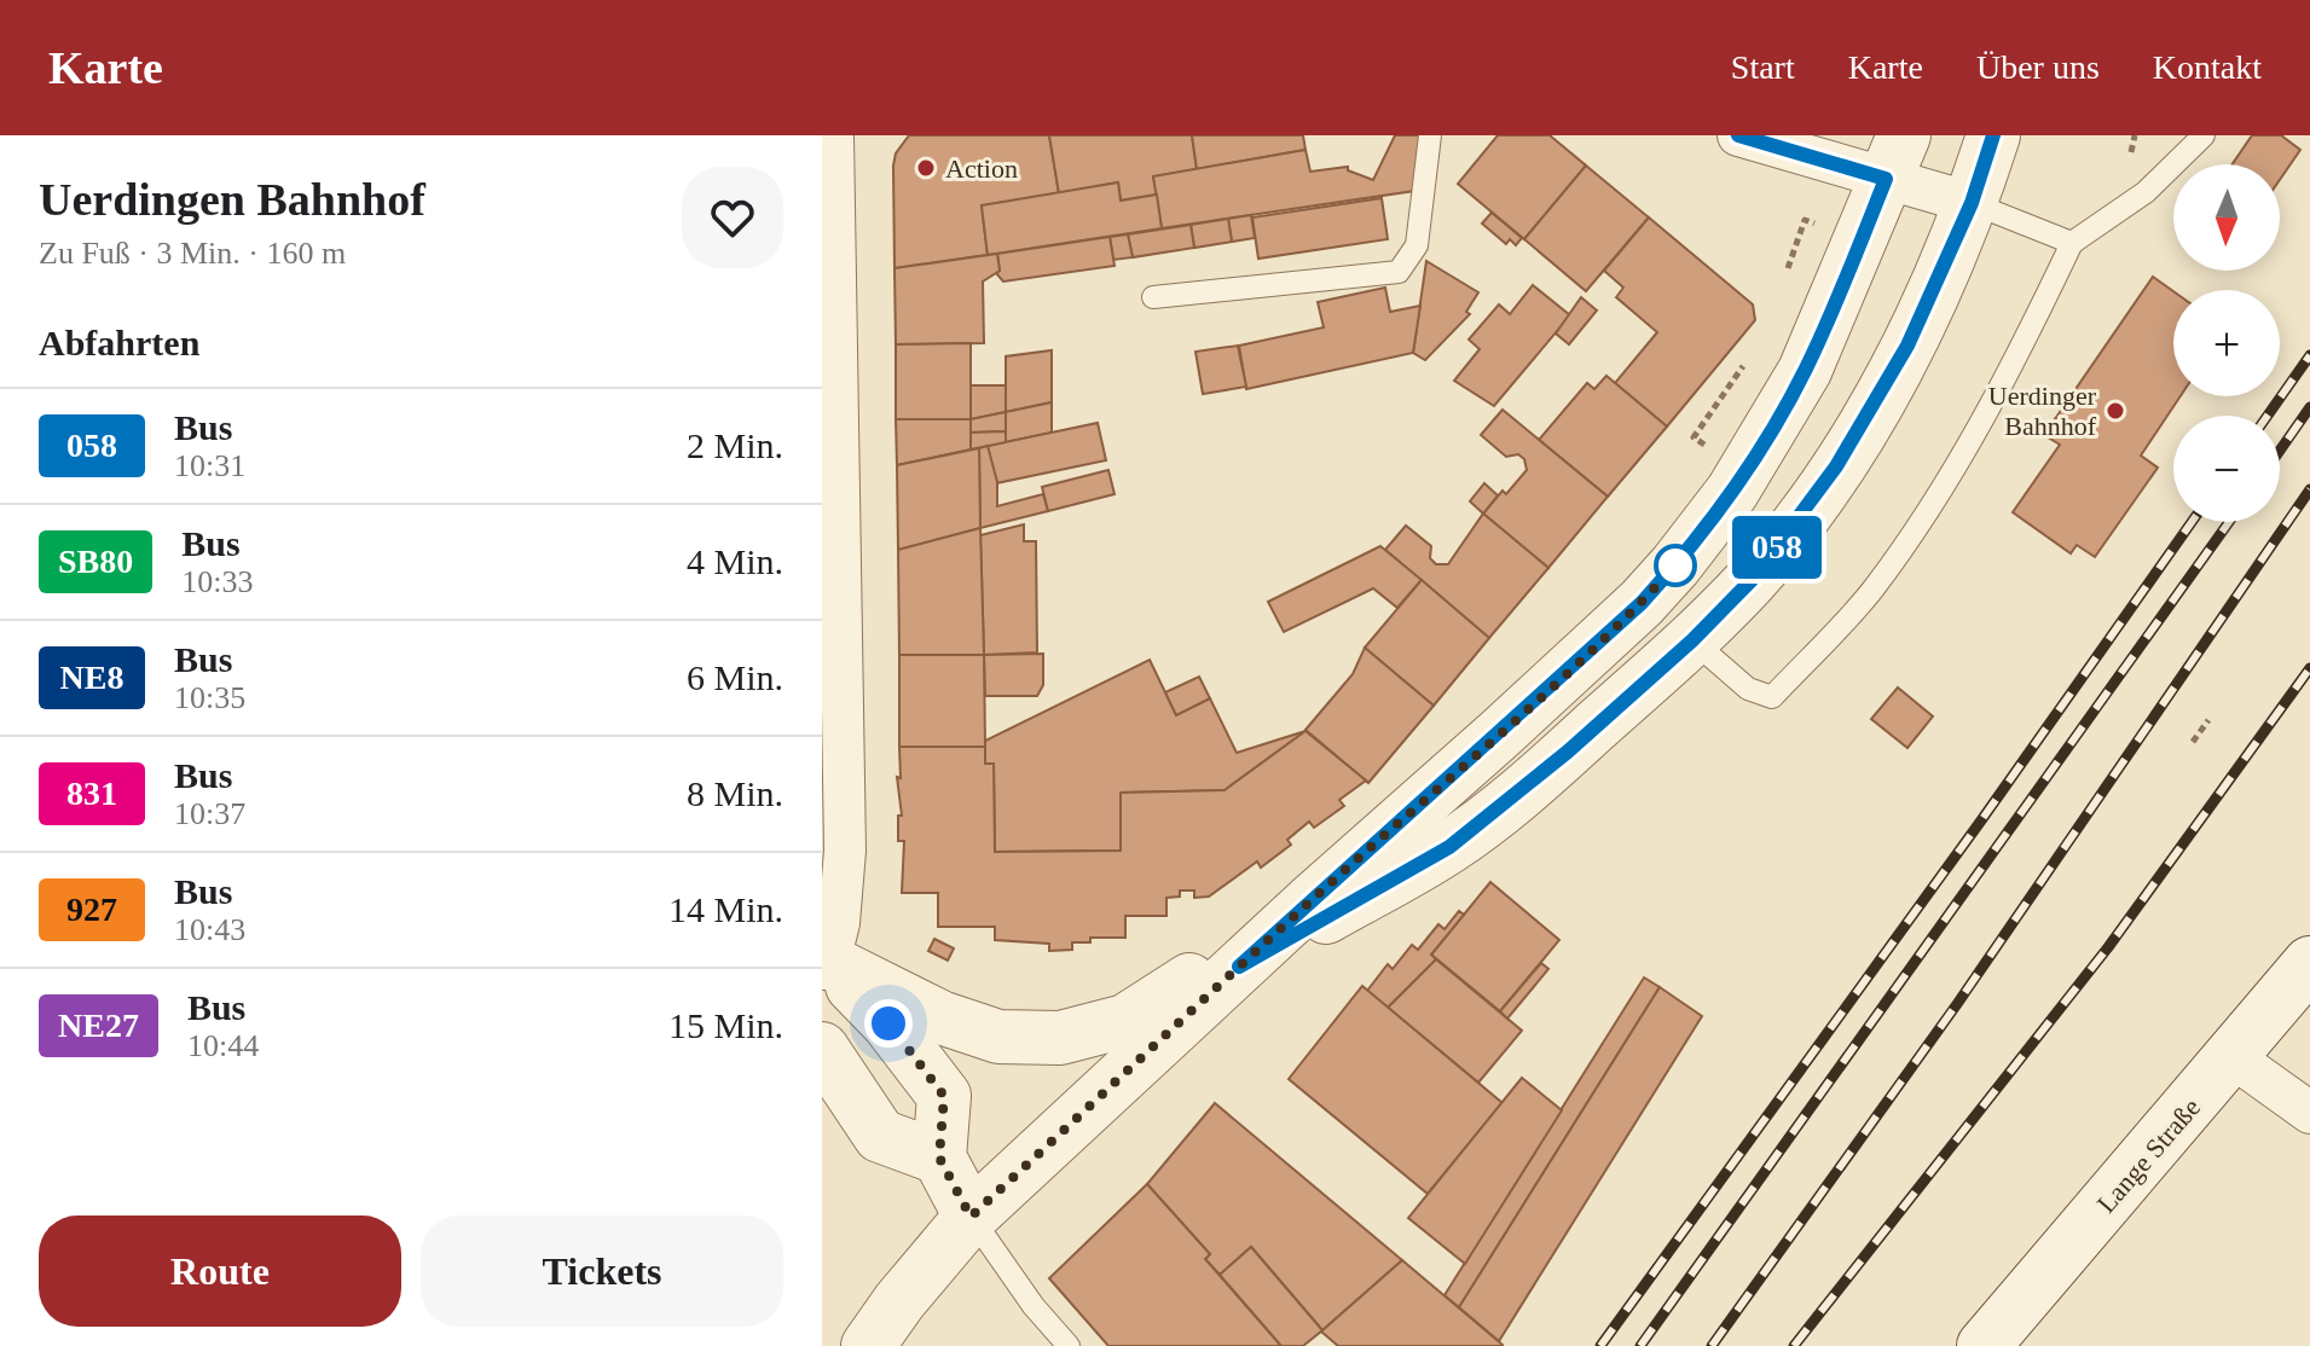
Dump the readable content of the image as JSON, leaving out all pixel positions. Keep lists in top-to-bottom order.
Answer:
{
  "streets": {
    "street": ["Lange Straße"]
  },
  "places": ["Action", "Uerdinger Bahnhof"],
  "lines": ["bus line 058"],
  "north": "bottom",
  "page": {
    "header": "Karte",
    "nav": [
      "Start",
      "Karte",
      "Über uns",
      "Kontakt"
    ],
    "heading": [
      ["Uerdingen Bahnhof", "Zu Fuß · 3 Min. · 160 m"],
      "Abfahrten"
    ],
    "on_map": "058",
    "map_buttons": ["+", "−"],
    "list": [
      {
        "mark": "058",
        "name": "Bus",
        "note": "10:31",
        "value": "2 Min."
      },
      {
        "mark": "SB80",
        "name": "Bus",
        "note": "10:33",
        "value": "4 Min."
      },
      {
        "mark": "NE8",
        "name": "Bus",
        "note": "10:35",
        "value": "6 Min."
      },
      {
        "mark": "831",
        "name": "Bus",
        "note": "10:37",
        "value": "8 Min."
      },
      {
        "mark": "927",
        "name": "Bus",
        "note": "10:43",
        "value": "14 Min."
      },
      {
        "mark": "NE27",
        "name": "Bus",
        "note": "10:44",
        "value": "15 Min."
      }
    ],
    "buttons": ["Route", "Tickets"]
  }
}
